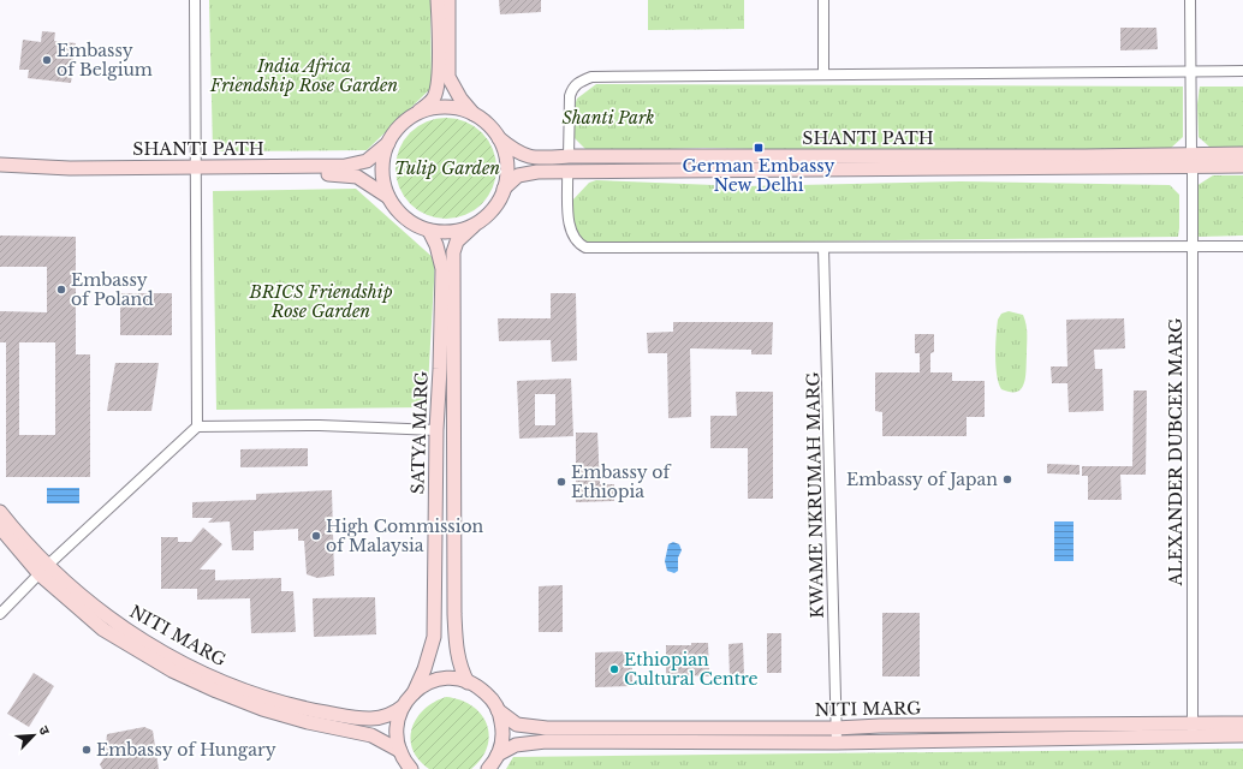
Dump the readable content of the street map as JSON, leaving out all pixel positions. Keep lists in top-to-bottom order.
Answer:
{
  "streets": {
    "main road": ["SHANTI PATH", "SATYA MARG", "NITI MARG"],
    "street": ["ALEXANDER DUBCEK MARG", "KWAME NKRUMAH MARG"]
  },
  "crossings": [
    ["SHANTI PATH", "SATYA MARG"],
    ["SHANTI PATH", "ALEXANDER DUBCEK MARG"],
    ["ALEXANDER DUBCEK MARG", "NITI MARG"],
    ["KWAME NKRUMAH MARG", "NITI MARG"]
  ],
  "parks": [
    "India Africa Friendship Rose Garden",
    "Shanti Park",
    "Tulip Garden",
    "BRICS Friendship Rose Garden"
  ],
  "places": {
    "other": [
      "Embassy of Belgium",
      "Embassy of Poland",
      "Embassy of Japan",
      "Embassy of Ethiopia",
      "High Commission of Malaysia",
      "Ethiopian Cultural Centre",
      "Embassy of Hungary"
    ],
    "transit": ["German Embassy New Delhi"]
  },
  "north": "top right"
}
